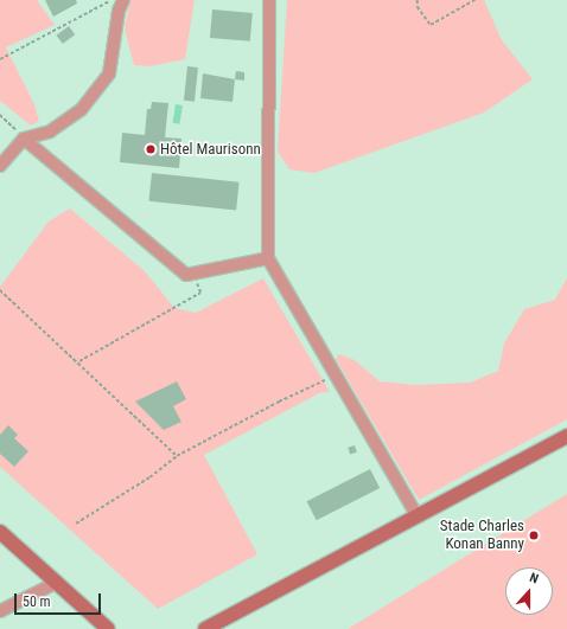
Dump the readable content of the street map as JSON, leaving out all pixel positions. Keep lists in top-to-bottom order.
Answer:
{
  "places": ["Hôtel Maurisonn", "Stade Charles Konan Banny"],
  "scale_bar": "50 m",
  "north": "top"
}
